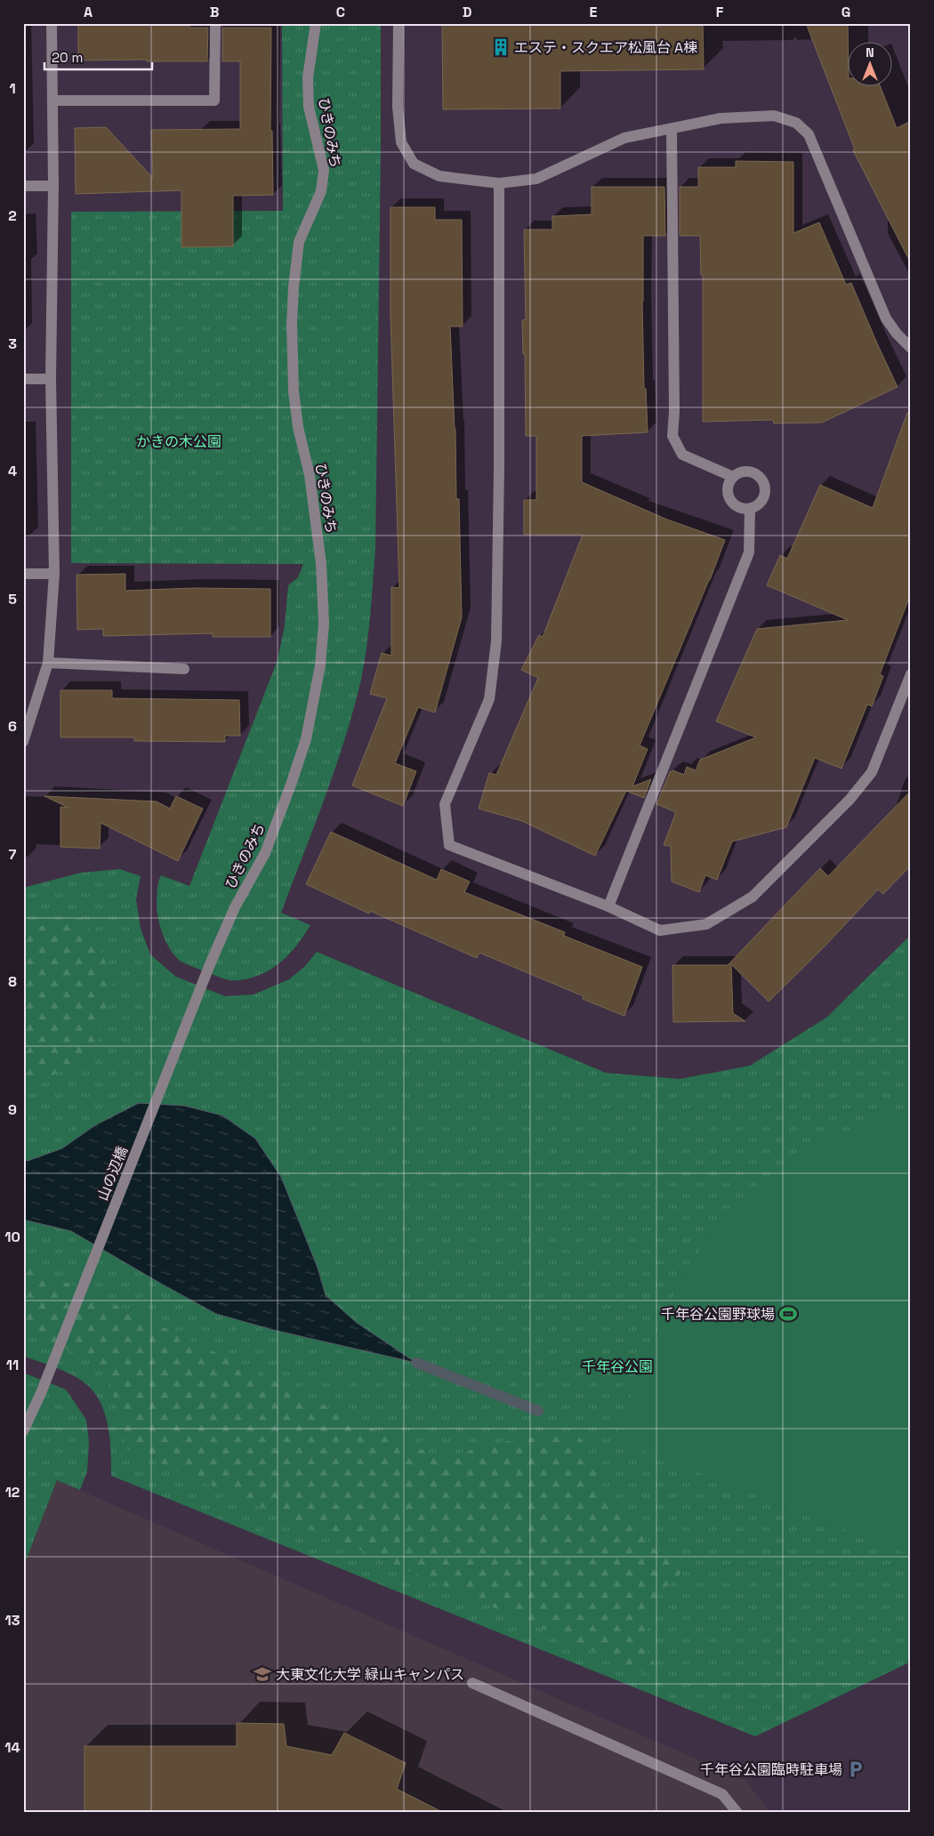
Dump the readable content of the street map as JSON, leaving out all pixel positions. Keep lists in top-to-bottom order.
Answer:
{
  "streets": {
    "street": ["ひきのみち", "山の辺橋"]
  },
  "crossings": [
    ["ひきのみち", "山の辺橋"]
  ],
  "parks": ["かきの木公園", "千年谷公園"],
  "places": {
    "building": ["エステ・スクエア松風台 A棟"],
    "sports": ["千年谷公園野球場"],
    "school or university": ["大東文化大学 緑山キャンパス"],
    "parking": ["千年谷公園臨時駐車場"]
  },
  "scale_bar": "20 m",
  "north": "top",
  "grid": {
    "columns": [
      "A",
      "B",
      "C",
      "D",
      "E",
      "F",
      "G"
    ],
    "rows": [
      "1",
      "2",
      "3",
      "4",
      "5",
      "6",
      "7",
      "8",
      "9",
      "10",
      "11",
      "12",
      "13",
      "14"
    ]
  }
}
